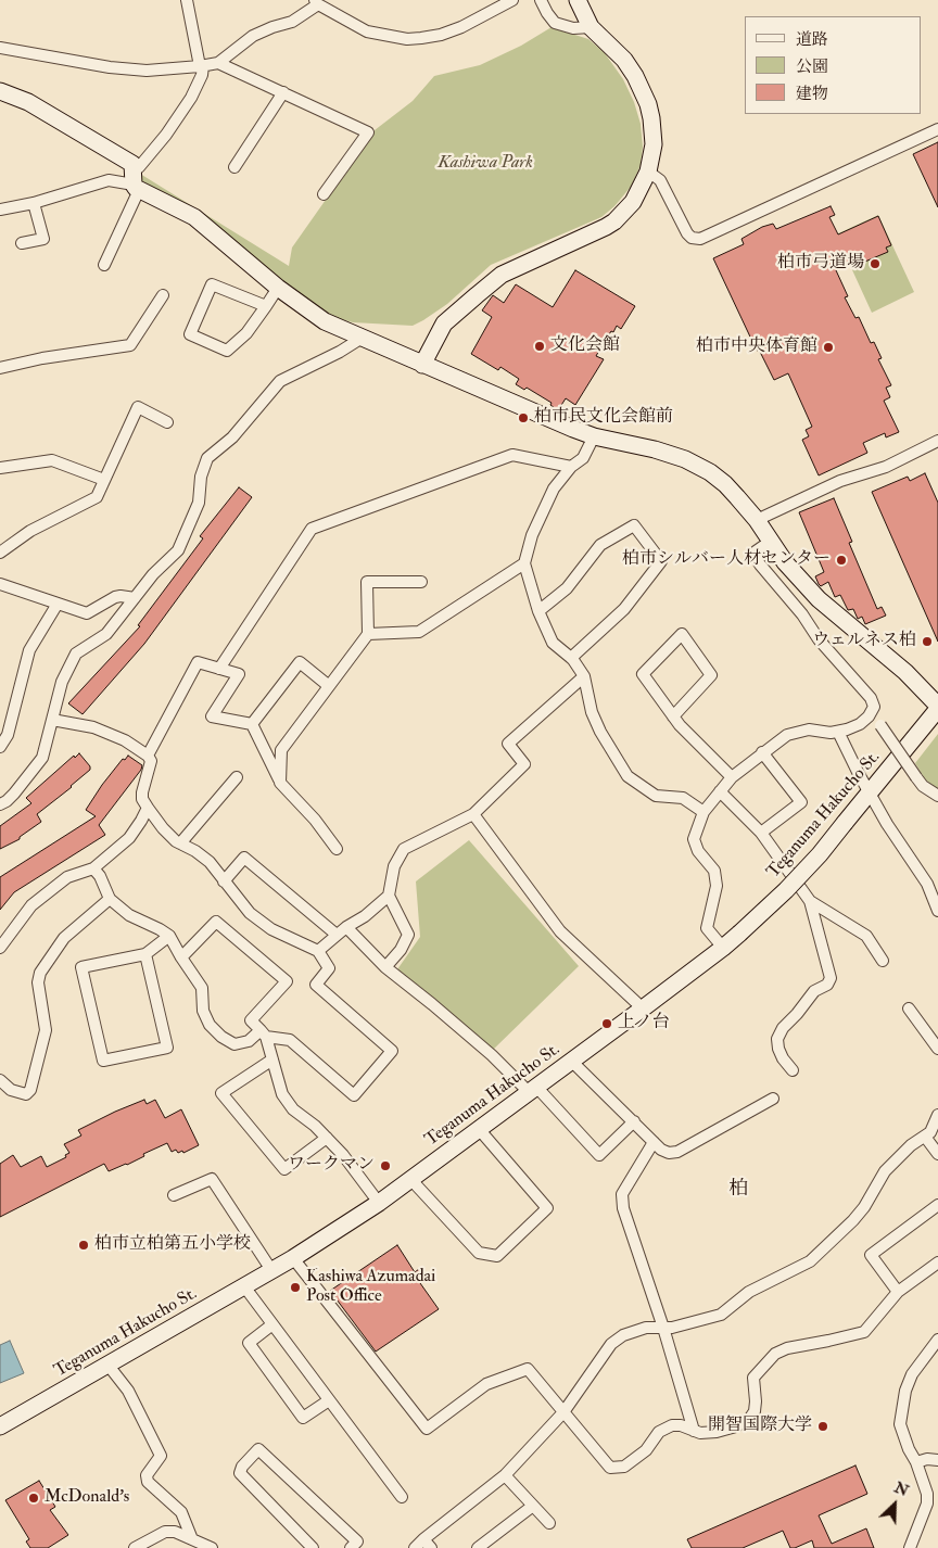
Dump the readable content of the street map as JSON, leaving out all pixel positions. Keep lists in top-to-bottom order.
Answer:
{
  "streets": {
    "street": ["Teganuma Hakucho St."]
  },
  "districts": ["柏"],
  "parks": ["Kashiwa Park"],
  "places": [
    "柏市弓道場",
    "文化会館",
    "柏市中央体育館",
    "柏市民文化会館前",
    "柏市シルバー人材センター",
    "ウェルネス柏",
    "上ノ台",
    "ワークマン",
    "柏市立柏第五小学校",
    "Kashiwa Azumadai Post Office",
    "開智国際大学",
    "McDonald's"
  ],
  "legend": ["道路", "公園", "建物"],
  "north": "top right"
}
